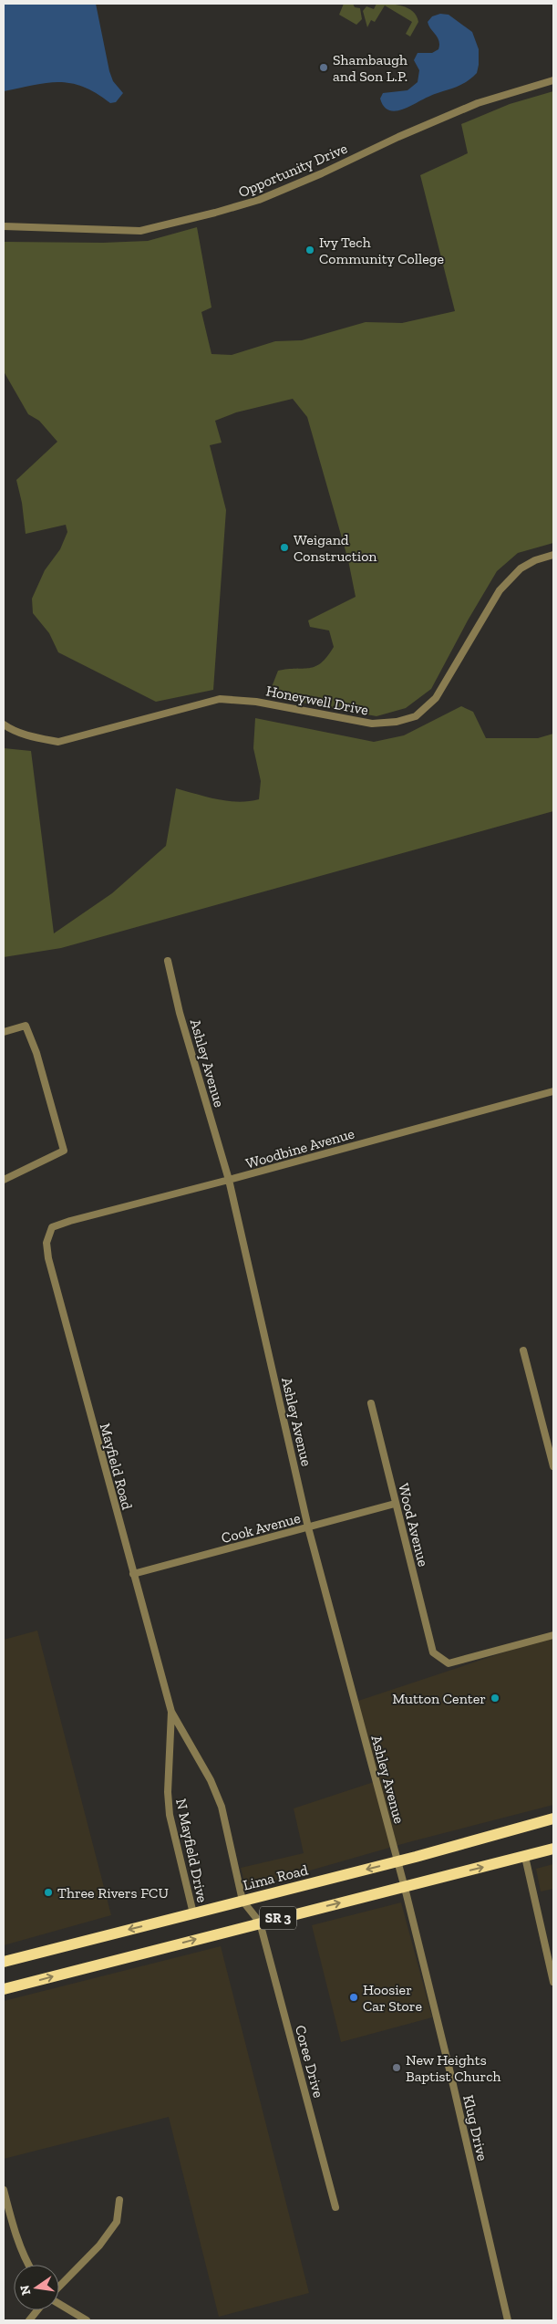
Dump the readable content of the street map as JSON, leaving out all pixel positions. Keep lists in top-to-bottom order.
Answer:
{
  "streets": {
    "highway": ["Lima Road", "SR 3"],
    "street": [
      "Opportunity Drive",
      "Honeywell Drive",
      "Ashley Avenue",
      "Woodbine Avenue",
      "Mayfield Road",
      "Wood Avenue",
      "Cook Avenue",
      "N Mayfield Drive",
      "Coree Drive",
      "Klug Drive"
    ]
  },
  "crossings": [
    ["Ashley Avenue", "Woodbine Avenue"],
    ["Ashley Avenue", "Cook Avenue"],
    ["Ashley Avenue", "Lima Road"],
    ["Ashley Avenue", "SR 3"],
    ["Ashley Avenue", "Klug Drive"],
    ["Woodbine Avenue", "Mayfield Road"],
    ["Mayfield Road", "Cook Avenue"],
    ["Mayfield Road", "N Mayfield Drive"],
    ["Wood Avenue", "Cook Avenue"],
    ["N Mayfield Drive", "Lima Road"],
    ["SR 3", "Coree Drive"],
    ["SR 3", "Klug Drive"]
  ],
  "places": [
    "Shambaugh and Son L.P.",
    "Ivy Tech Community College",
    "Weigand Construction",
    "Mutton Center",
    "Three Rivers FCU",
    "Hoosier Car Store",
    "New Heights Baptist Church"
  ],
  "north": "left"
}
